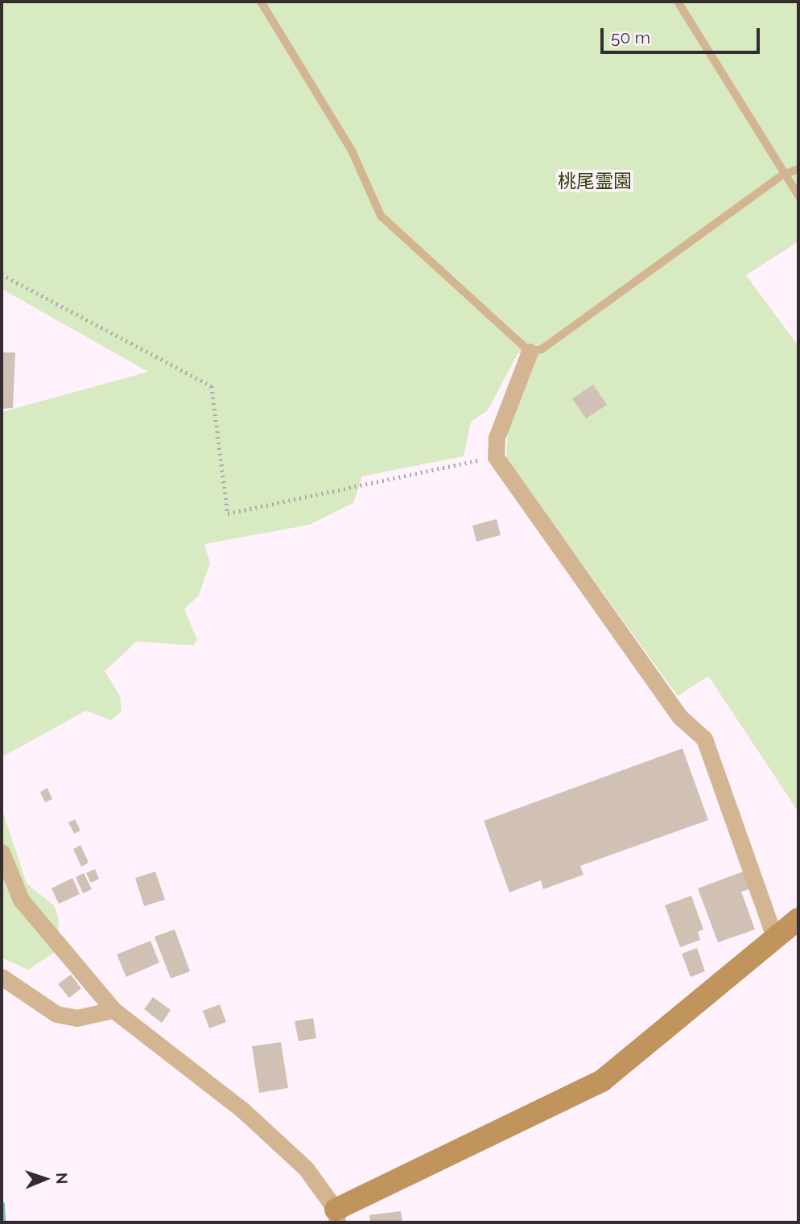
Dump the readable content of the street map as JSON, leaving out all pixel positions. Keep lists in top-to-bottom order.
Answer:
{
  "parks": ["桃尾霊園"],
  "scale_bar": "50 m",
  "north": "right"
}
